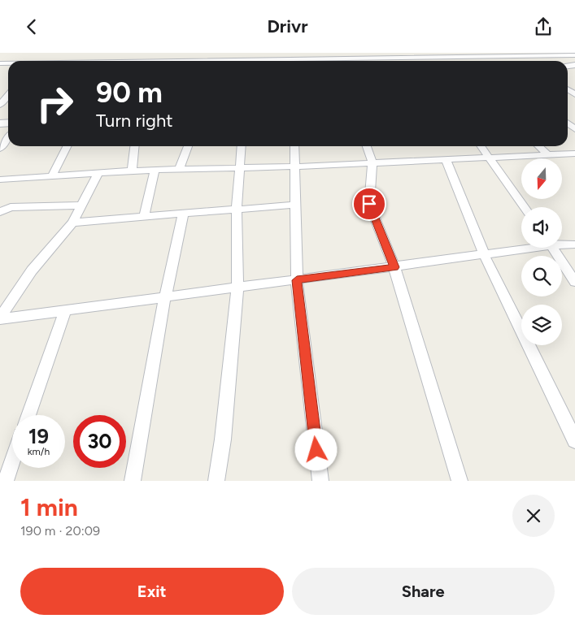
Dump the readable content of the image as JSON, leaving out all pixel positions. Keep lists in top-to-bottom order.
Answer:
{
  "north": "bottom",
  "page": {
    "header": "Drivr",
    "turn": ["90 m", "Turn right"],
    "speed": "19 km/h",
    "limit": "30",
    "heading": ["1 min", "190 m · 20:09"],
    "buttons": ["Exit", "Share"]
  }
}
